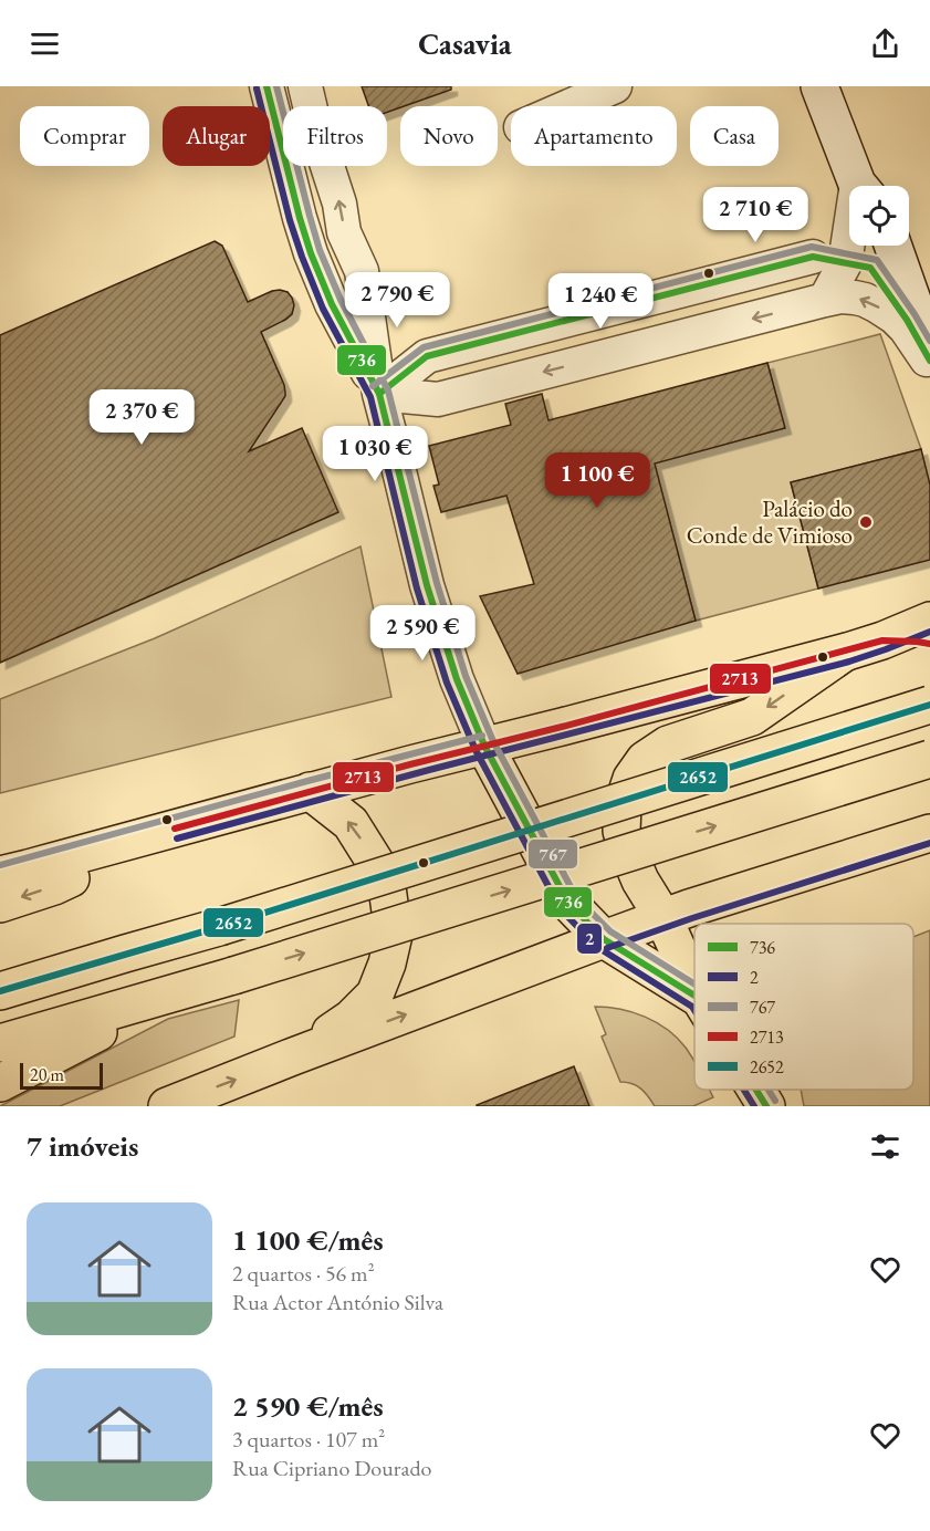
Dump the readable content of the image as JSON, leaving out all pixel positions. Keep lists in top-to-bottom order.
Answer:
{
  "places": ["Palácio do Conde de Vimioso"],
  "lines": [
    "transit line 736",
    "transit line 767",
    "transit line 2",
    "transit line 2713",
    "transit line 2652"
  ],
  "legend": [
    "736",
    "2",
    "767",
    "2713",
    "2652"
  ],
  "scale_bar": "20 m",
  "page": {
    "header": "Casavia",
    "chip": [
      "Comprar",
      "Alugar",
      "Filtros",
      "Novo",
      "Apartamento",
      "Casa"
    ],
    "price": [
      "2 710 €",
      "2 790 €",
      "1 240 €",
      "2 370 €",
      "1 030 €",
      "1 100 €",
      "2 590 €"
    ],
    "scale": "20 m",
    "heading": "7 imóveis",
    "list": [
      {
        "name": "1 100 €/mês",
        "note": "2 quartos · 56 m² · Rua Actor António Silva"
      },
      {
        "name": "2 590 €/mês",
        "note": "3 quartos · 107 m² · Rua Cipriano Dourado"
      }
    ]
  }
}
